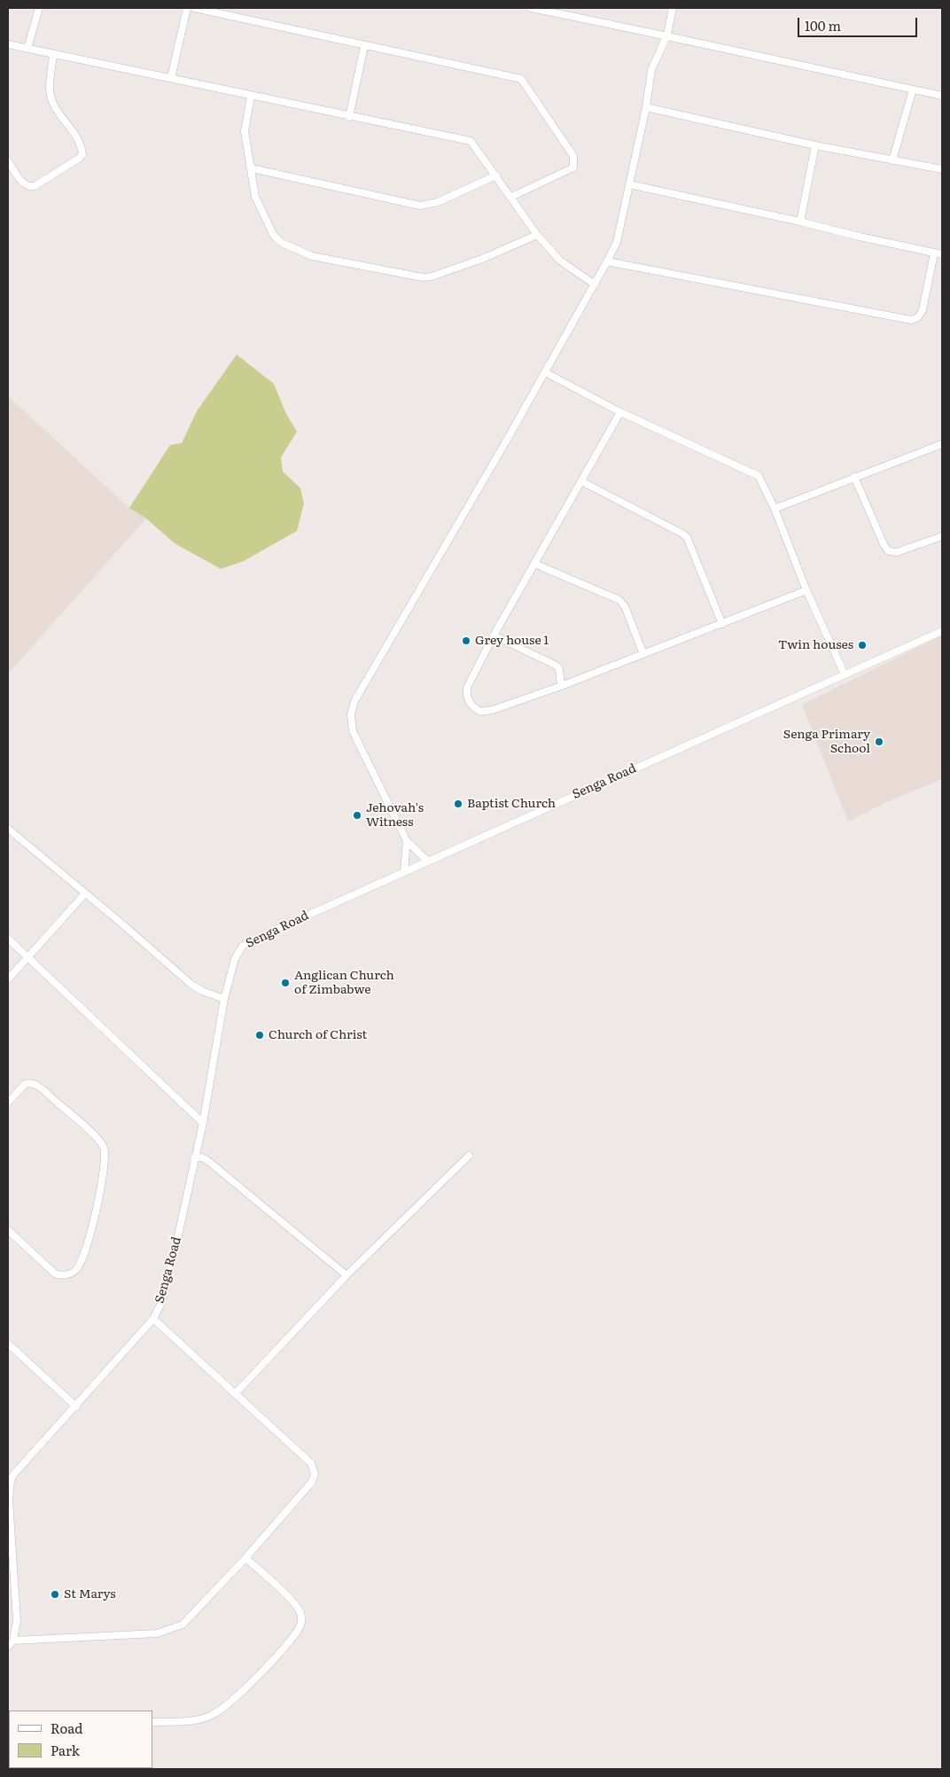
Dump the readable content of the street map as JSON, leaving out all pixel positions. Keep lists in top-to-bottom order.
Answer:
{
  "streets": {
    "street": ["Senga Road"]
  },
  "places": [
    "Grey house 1",
    "Twin houses",
    "Senga Primary School",
    "Baptist Church",
    "Jehovah's Witness",
    "Anglican Church of Zimbabwe",
    "Church of Christ",
    "St Marys"
  ],
  "legend": ["Road", "Park"],
  "scale_bar": "100 m"
}
